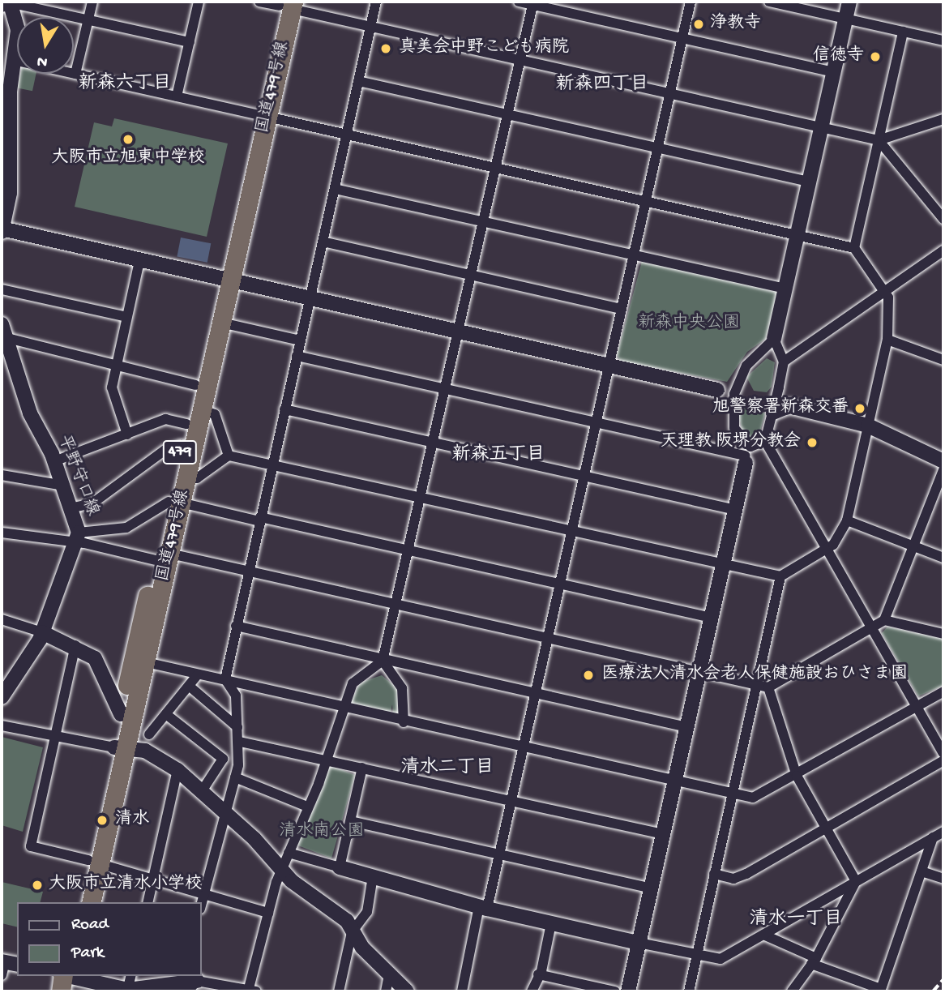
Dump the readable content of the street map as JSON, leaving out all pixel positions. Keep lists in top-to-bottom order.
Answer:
{
  "streets": {
    "highway": ["国道479号線", "479"],
    "street": ["平野守口線"]
  },
  "districts": [
    "新森六丁目",
    "新森四丁目",
    "新森五丁目",
    "清水二丁目",
    "清水一丁目"
  ],
  "parks": ["新森中央公園", "清水南公園"],
  "places": [
    "浄教寺",
    "真美会中野こども病院",
    "信徳寺",
    "大阪市立旭東中学校",
    "旭警察署新森交番",
    "天理教 阪堺分教会",
    "医療法人清水会老人保健施設おひさま園",
    "清水",
    "大阪市立清水小学校"
  ],
  "legend": ["Road", "Park"],
  "north": "bottom"
}
